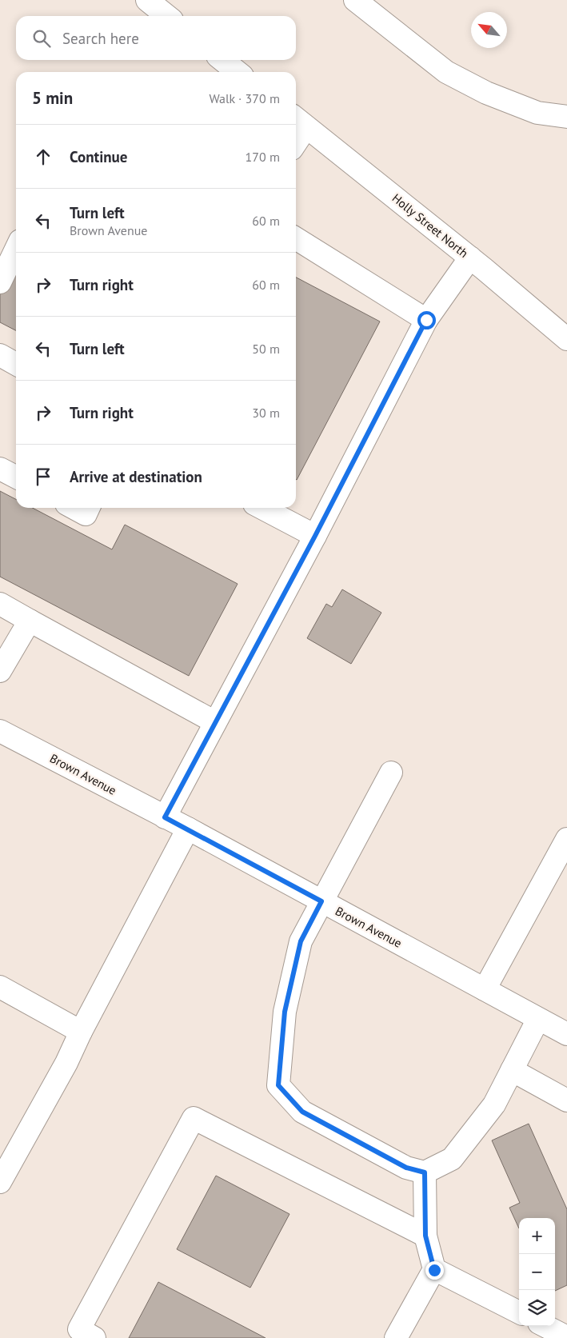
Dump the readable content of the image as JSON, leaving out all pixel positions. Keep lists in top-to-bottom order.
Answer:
{
  "streets": {
    "street": ["Holly Street North", "Brown Avenue"]
  },
  "north": "top left",
  "page": {
    "search": "Search here",
    "heading": ["5 min", "Walk · 370 m"],
    "list": [
      ["Continue", "170 m"],
      ["Turn left", "Brown Avenue", "60 m"],
      ["Turn right", "60 m"],
      ["Turn left", "50 m"],
      ["Turn right", "30 m"],
      "Arrive at destination"
    ],
    "map_buttons": ["+", "−"]
  }
}
